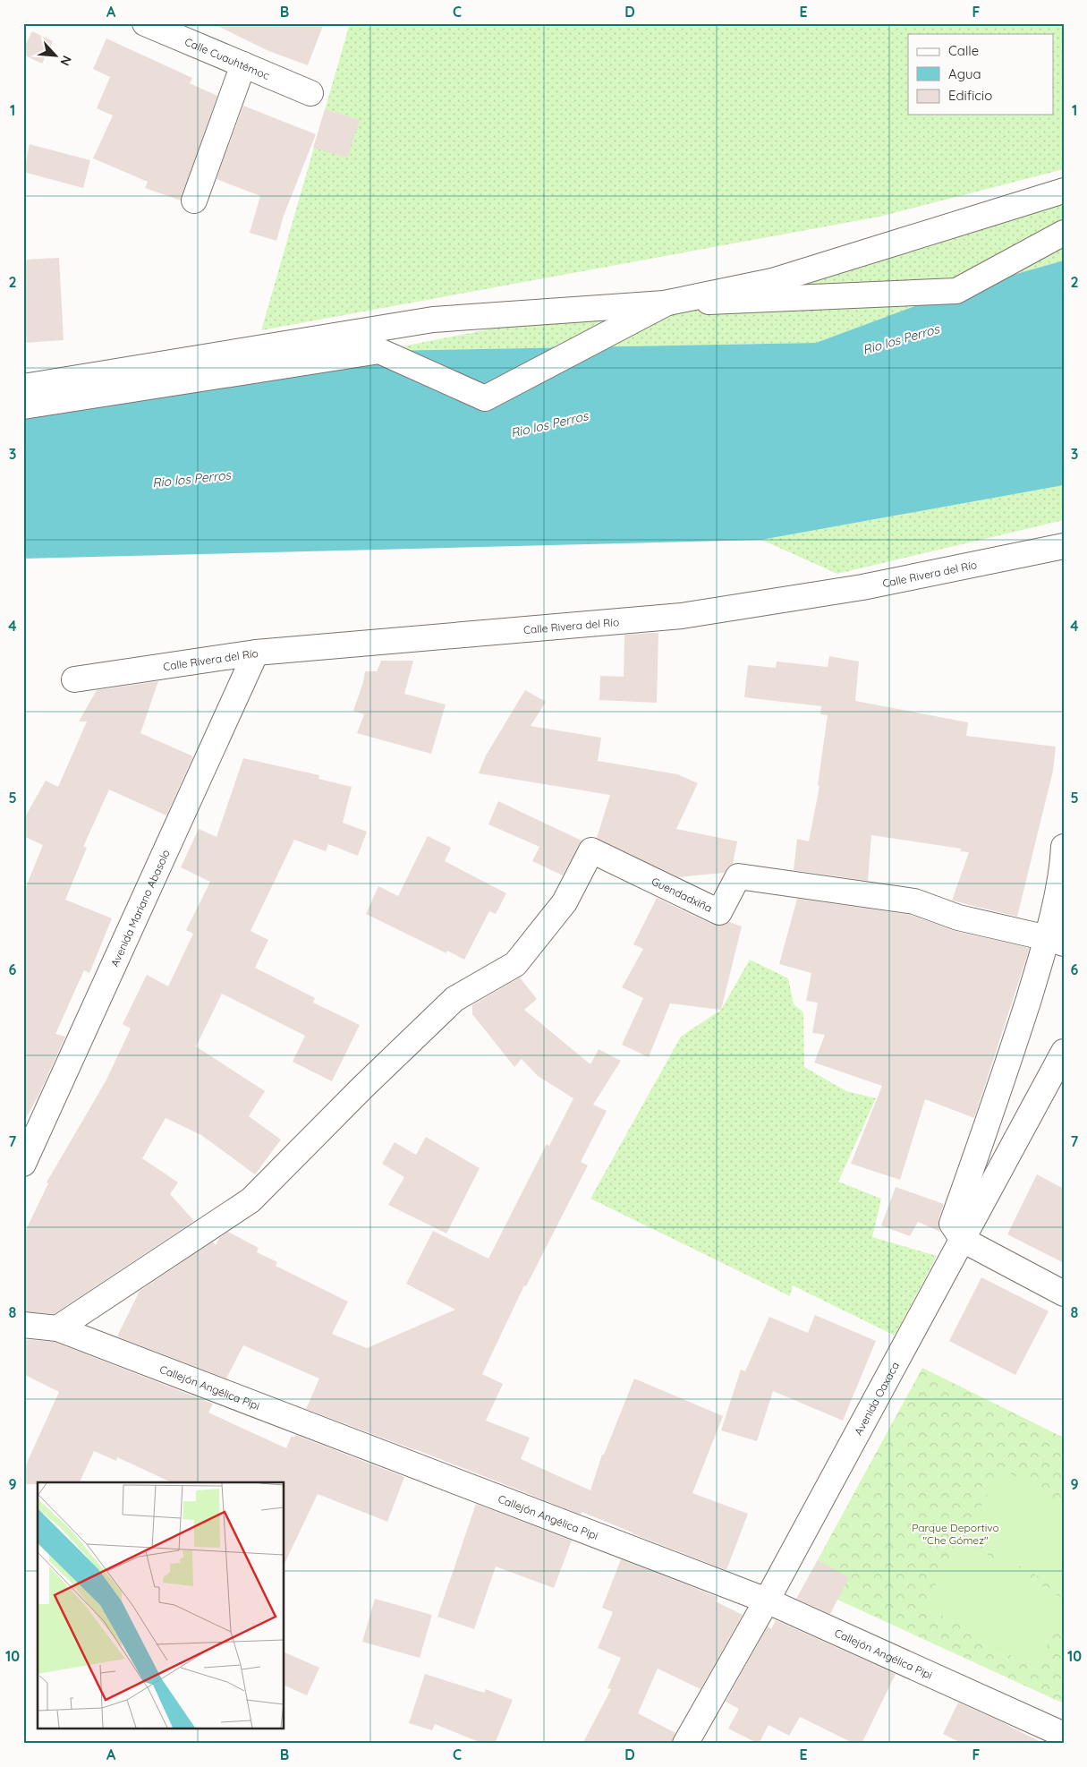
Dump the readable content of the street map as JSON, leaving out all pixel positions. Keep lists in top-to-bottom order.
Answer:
{
  "streets": {
    "street": [
      "Calle Cuauhtémoc",
      "Calle Rivera del Río",
      "Guendadxiña",
      "Avenida Mariano Abasolo",
      "Callejón Angélica Pipi",
      "Avenida Oaxaca"
    ]
  },
  "crossings": [
    ["Calle Rivera del Río", "Avenida Mariano Abasolo"],
    ["Guendadxiña", "Callejón Angélica Pipi"],
    ["Callejón Angélica Pipi", "Avenida Oaxaca"]
  ],
  "water": ["Rio los Perros"],
  "parks": ["Parque Deportivo \"Che Gómez\""],
  "legend": ["Calle", "Agua", "Edificio"],
  "north": "bottom right",
  "grid": {
    "columns": [
      "A",
      "B",
      "C",
      "D",
      "E",
      "F"
    ],
    "rows": [
      "1",
      "2",
      "3",
      "4",
      "5",
      "6",
      "7",
      "8",
      "9",
      "10"
    ]
  }
}
